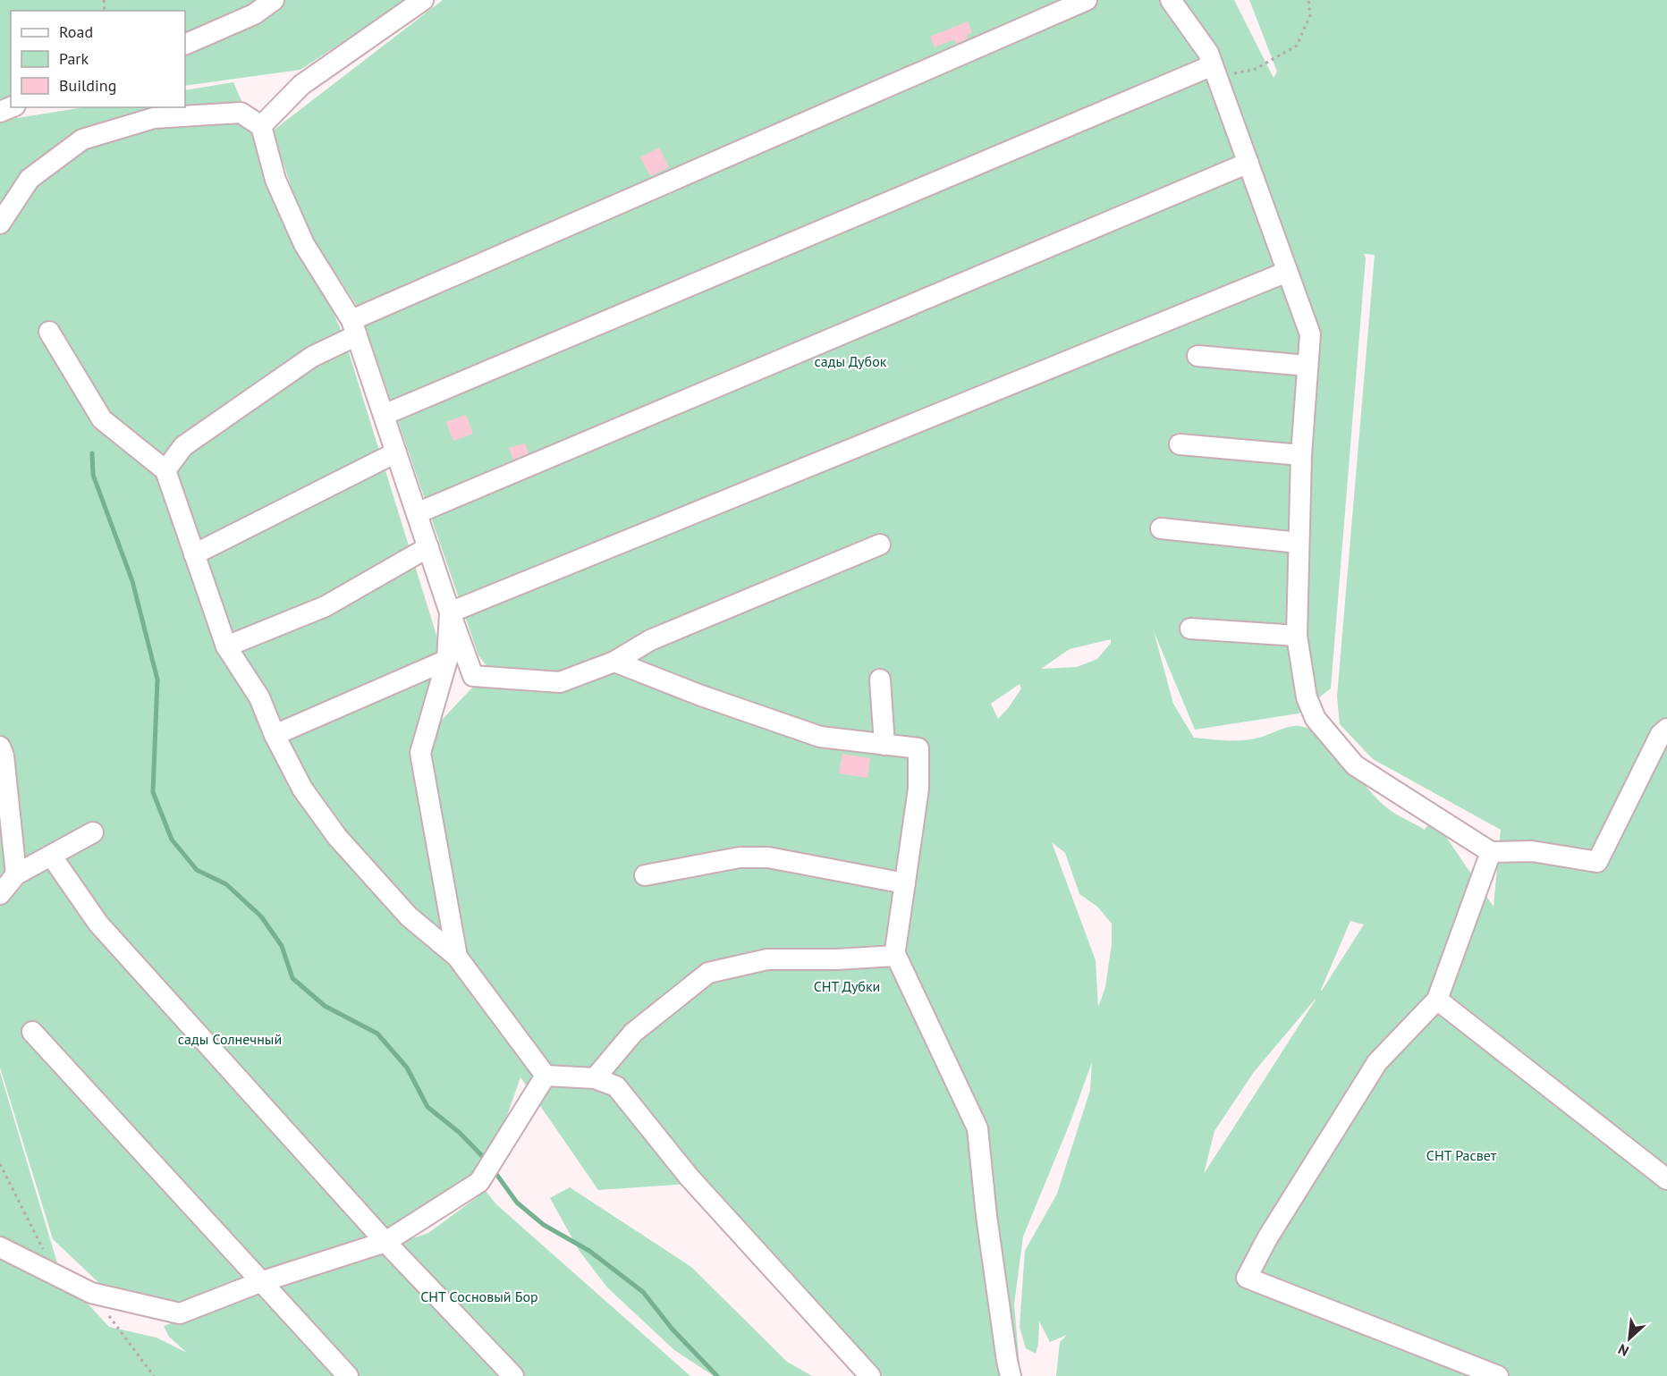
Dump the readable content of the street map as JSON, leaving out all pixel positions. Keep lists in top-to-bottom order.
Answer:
{
  "parks": [
    "сады Дубок",
    "СНТ Дубки",
    "сады Солнечный",
    "СНТ Расвет",
    "СНТ Сосновый Бор"
  ],
  "legend": ["Road", "Park", "Building"],
  "north": "bottom left"
}
